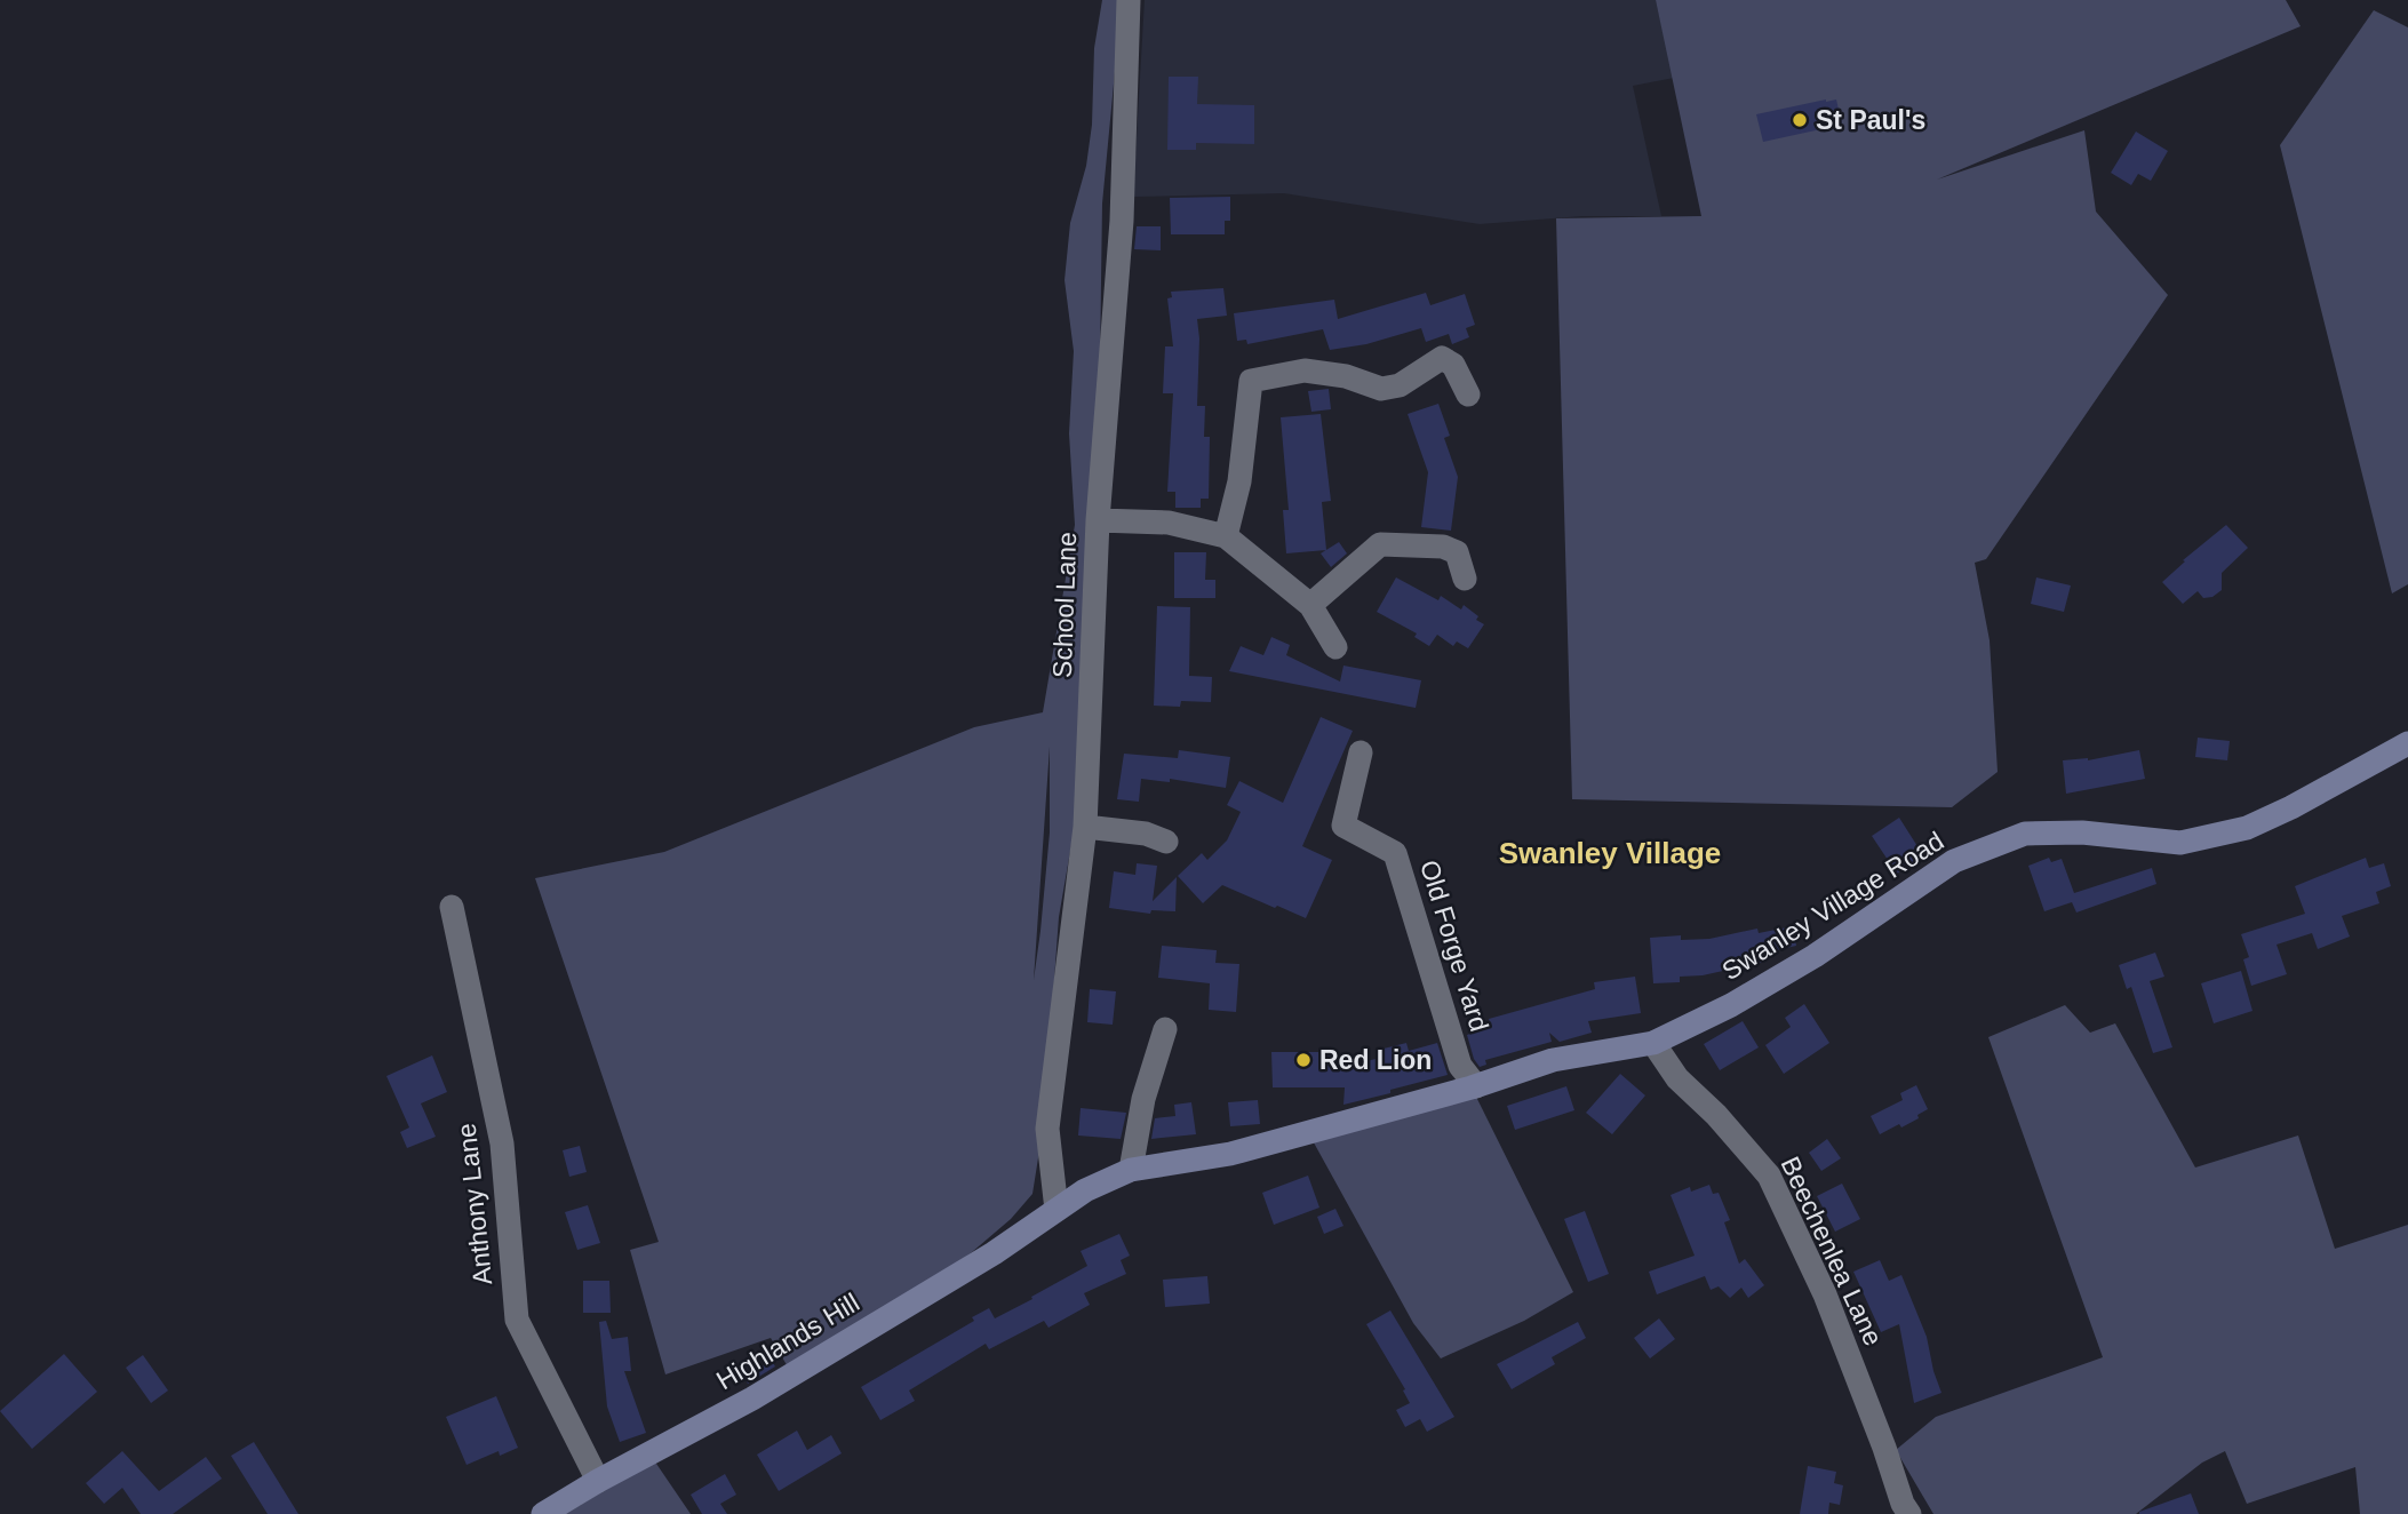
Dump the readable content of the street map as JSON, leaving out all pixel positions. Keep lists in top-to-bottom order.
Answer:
{
  "streets": {
    "street": [
      "School Lane",
      "Swanley Village Road",
      "Old Forge Yard",
      "Anthony Lane",
      "Beechenlea Lane",
      "Highlands Hill"
    ]
  },
  "crossings": [
    ["School Lane", "Swanley Village Road"],
    ["School Lane", "Highlands Hill"],
    ["Swanley Village Road", "Old Forge Yard"],
    ["Swanley Village Road", "Beechenlea Lane"],
    ["Swanley Village Road", "Highlands Hill"],
    ["Anthony Lane", "Highlands Hill"]
  ],
  "districts": ["Swanley Village"],
  "places": ["St Paul's", "Red Lion"]
}
